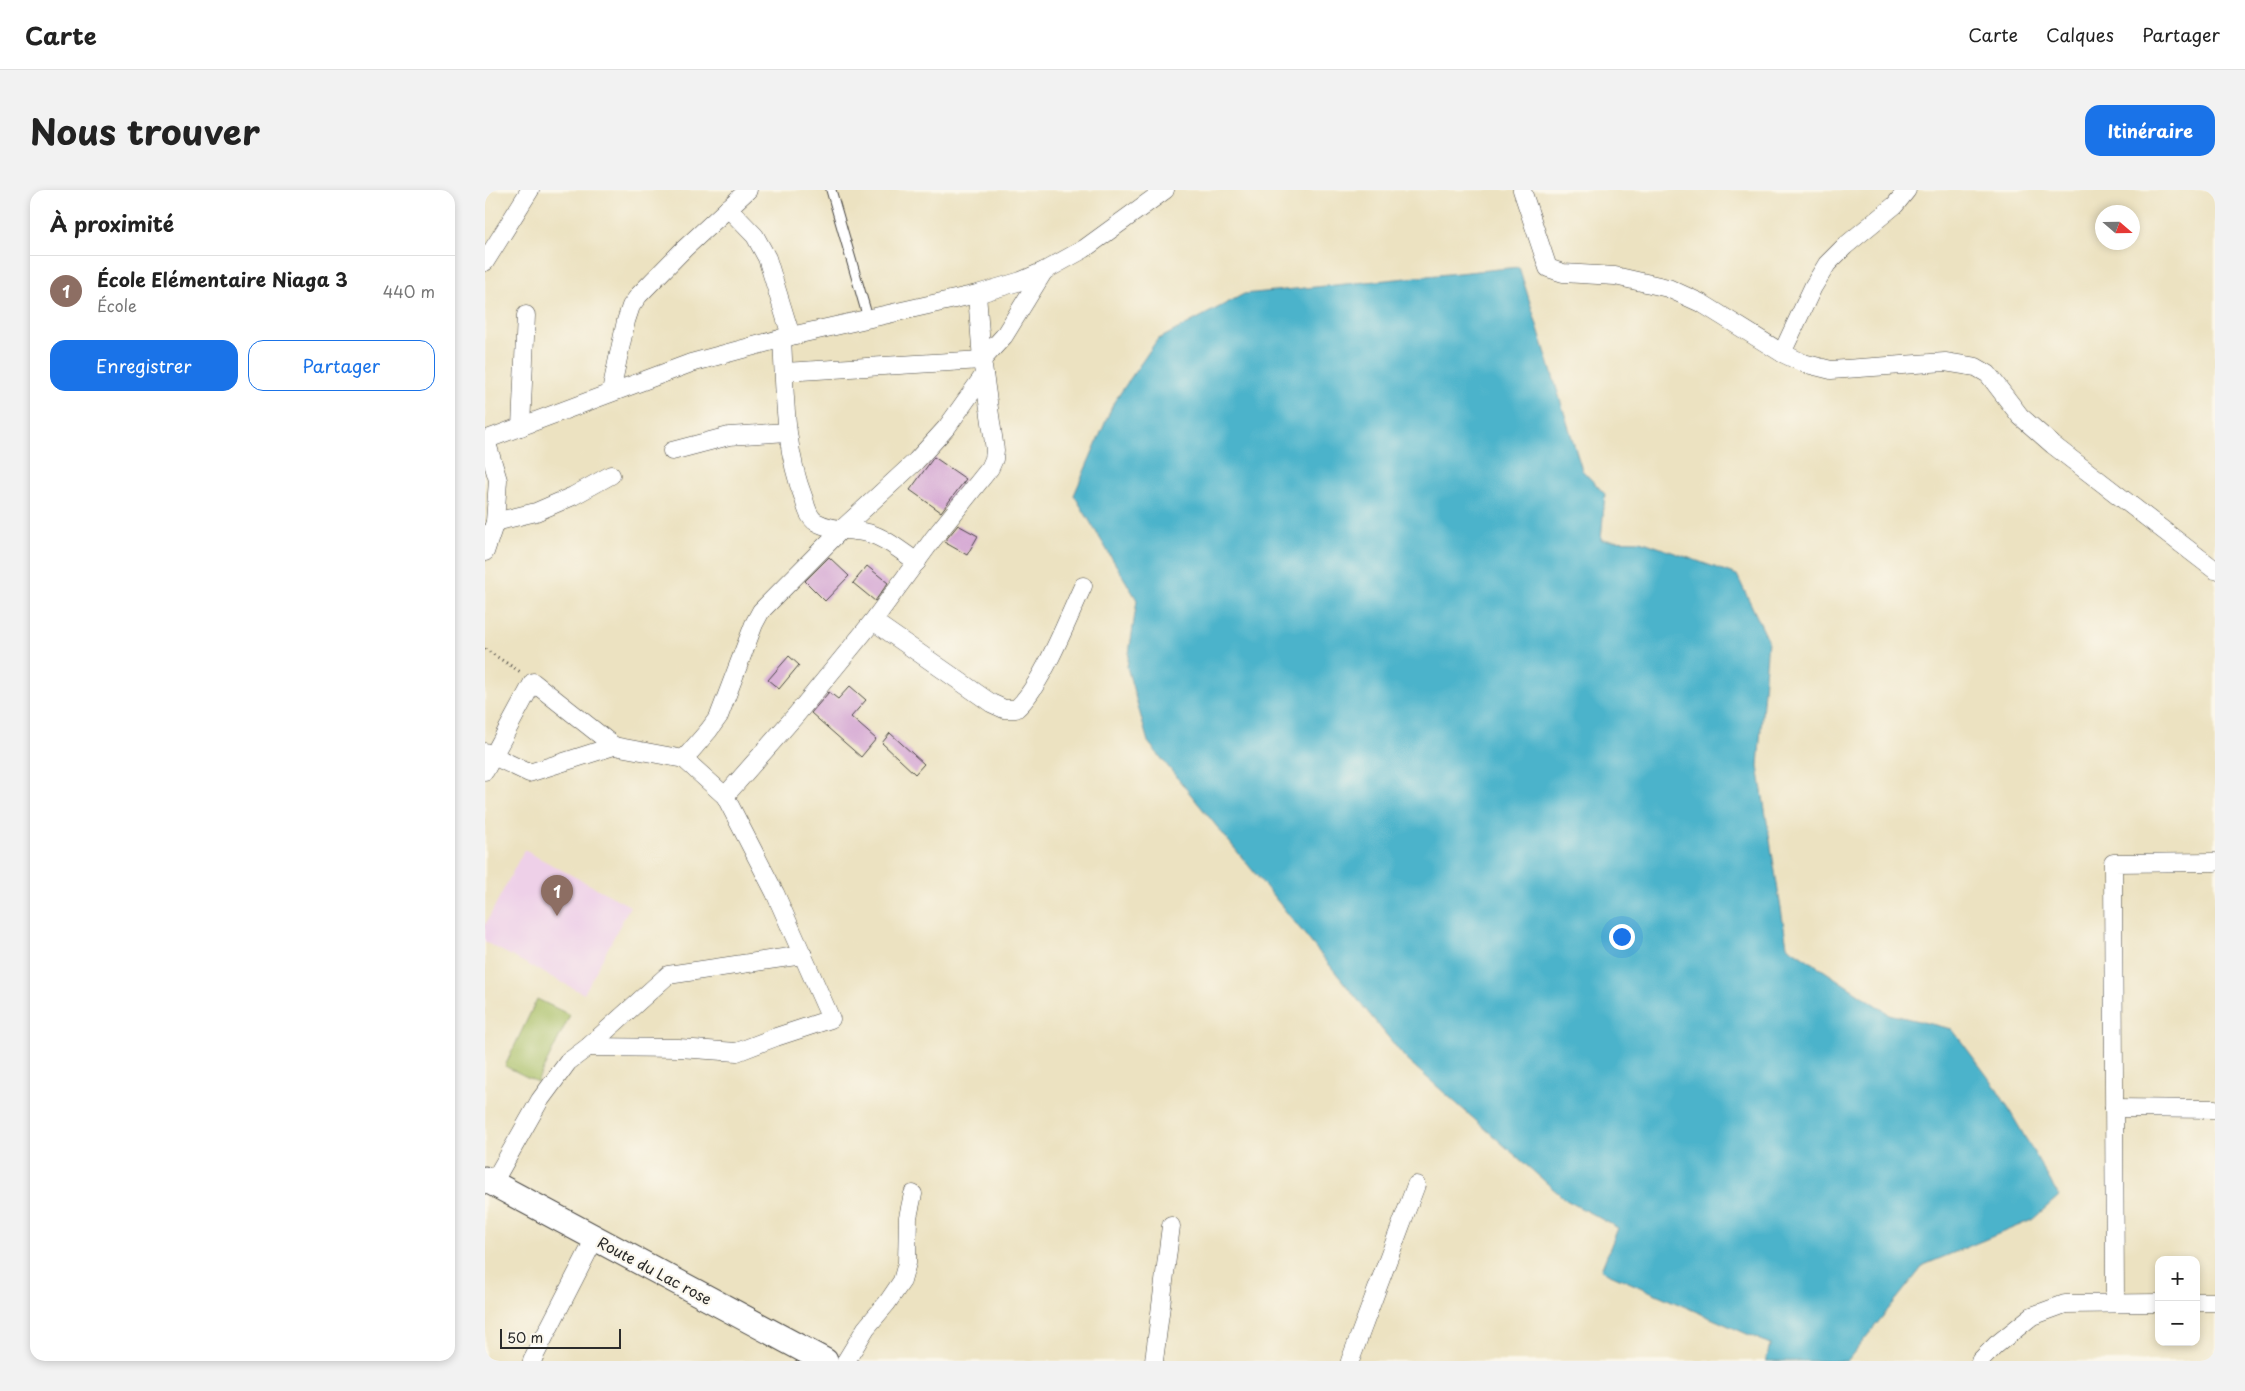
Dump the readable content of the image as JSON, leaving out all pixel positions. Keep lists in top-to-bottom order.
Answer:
{
  "streets": {
    "main road": ["Route du Lac rose"]
  },
  "scale_bar": "50 m",
  "north": "right",
  "page": {
    "header": "Carte",
    "nav": ["Carte", "Calques", "Partager"],
    "title": "Nous trouver",
    "buttons": [
      "Itinéraire",
      ["Enregistrer", "Partager"]
    ],
    "heading": "À proximité",
    "list": [
      {
        "mark": "1",
        "name": "École Elémentaire Niaga 3",
        "note": "École",
        "value": "440 m"
      }
    ],
    "pins": "1",
    "map_buttons": ["+", "−"],
    "scale": "50 m"
  }
}
